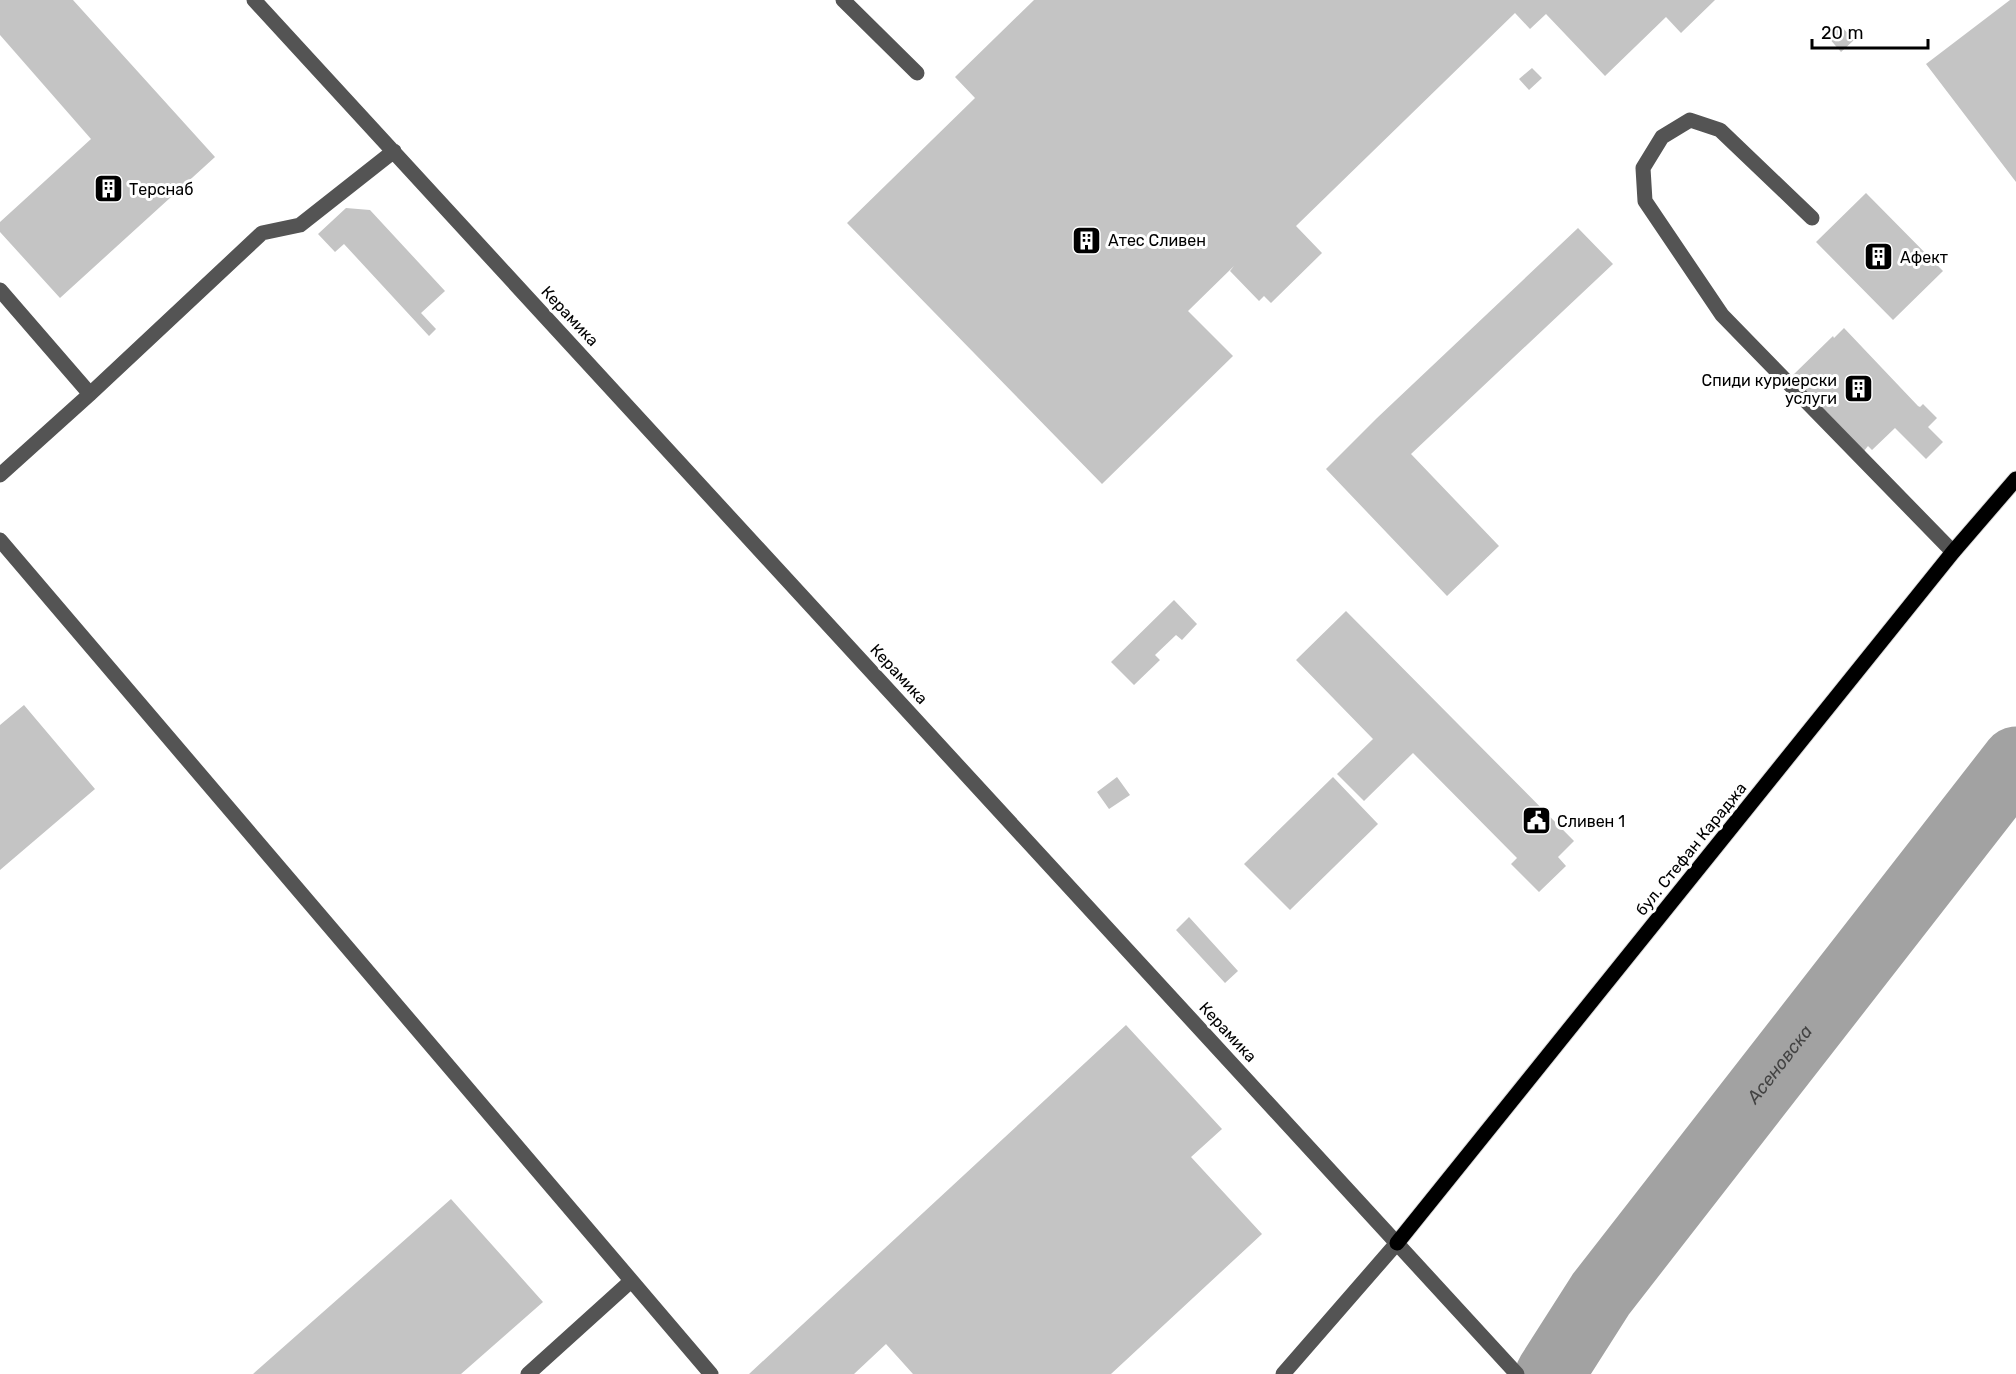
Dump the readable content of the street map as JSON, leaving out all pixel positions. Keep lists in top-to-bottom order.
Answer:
{
  "streets": {
    "main road": ["бул. Стефан Караджа"],
    "street": ["Керамика"]
  },
  "crossings": [
    ["Керамика", "бул. Стефан Караджа"]
  ],
  "water": ["Асеновска"],
  "places": {
    "building": [
      "Терснаб",
      "Атес Сливен",
      "Афект",
      "Спиди куриерски услуги"
    ],
    "public building": ["Сливен 1"]
  },
  "scale_bar": "20 m"
}
